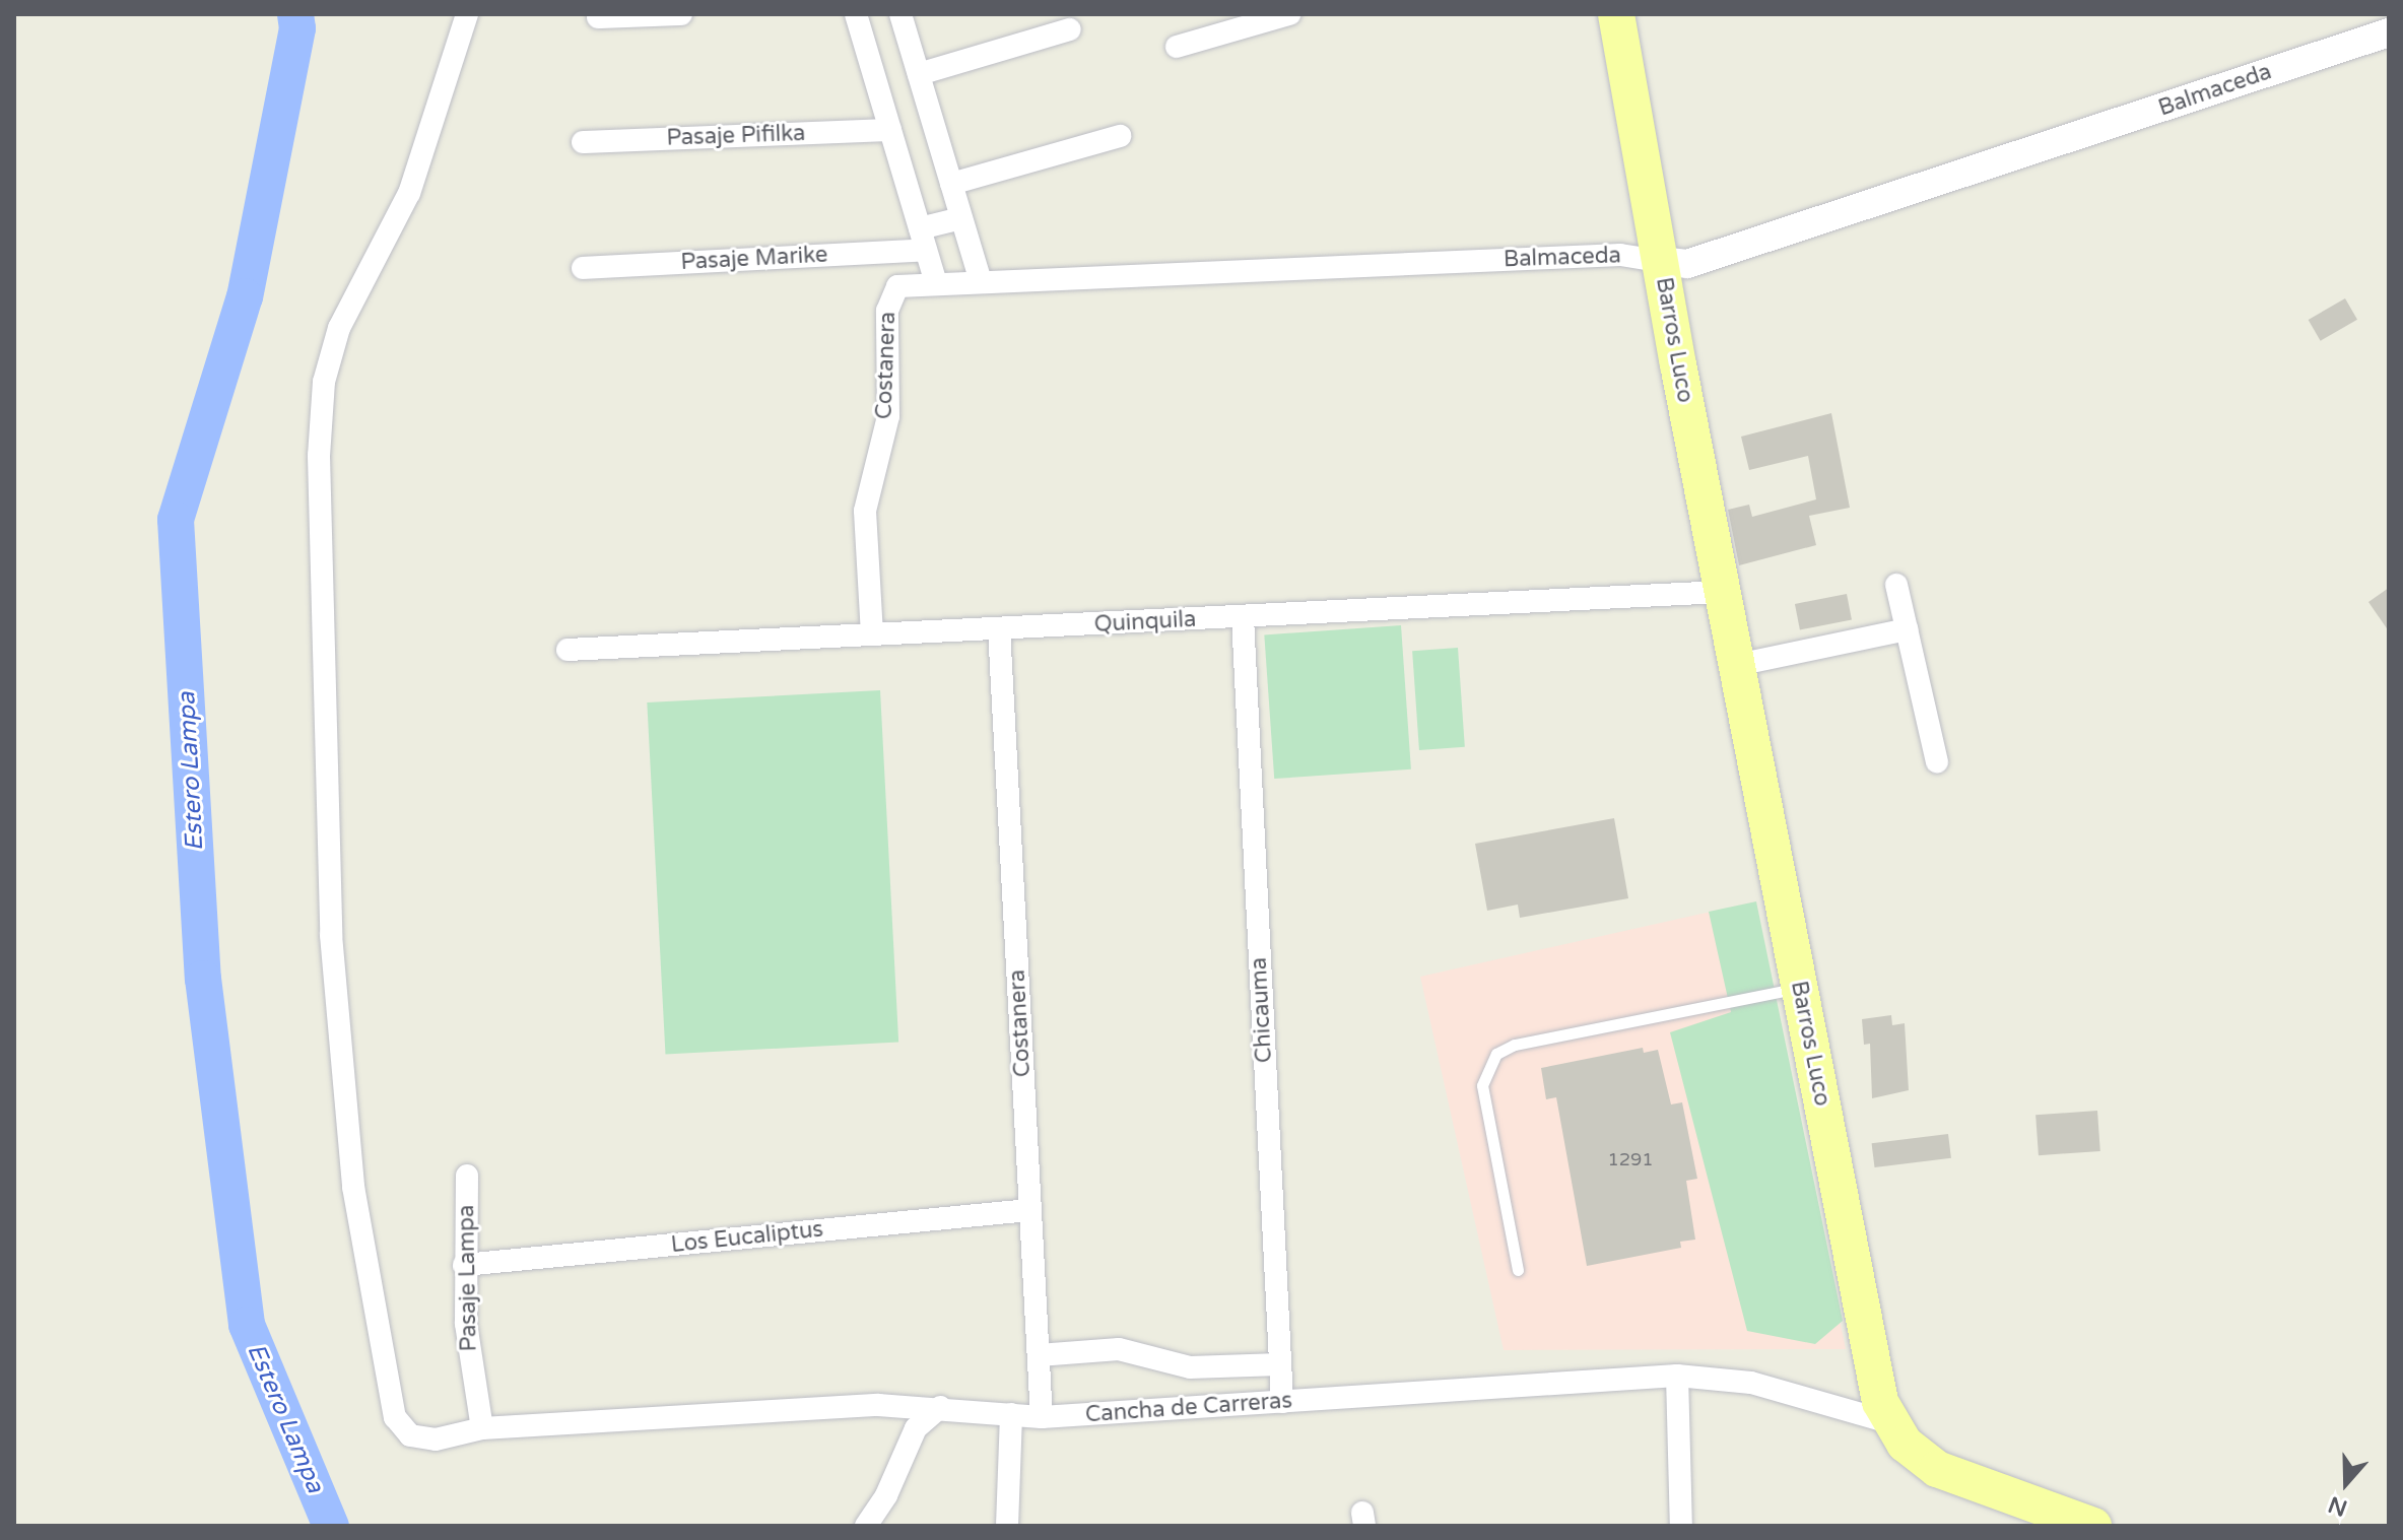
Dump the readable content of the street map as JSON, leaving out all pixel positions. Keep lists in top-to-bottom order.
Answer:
{
  "streets": {
    "main road": ["Barros Luco"],
    "street": [
      "Balmaceda",
      "Pasaje Pifilka",
      "Pasaje Marike",
      "Costanera",
      "Quinquila",
      "Chicauma",
      "Los Eucaliptus",
      "Pasaje Lampa",
      "Cancha de Carreras"
    ]
  },
  "crossings": [
    ["Balmaceda", "Barros Luco"],
    ["Balmaceda", "Costanera"],
    ["Barros Luco", "Quinquila"],
    ["Barros Luco", "Cancha de Carreras"],
    ["Costanera", "Quinquila"],
    ["Costanera", "Los Eucaliptus"],
    ["Costanera", "Cancha de Carreras"],
    ["Quinquila", "Chicauma"],
    ["Chicauma", "Cancha de Carreras"],
    ["Los Eucaliptus", "Pasaje Lampa"],
    ["Pasaje Lampa", "Cancha de Carreras"]
  ],
  "water": ["Estero Lampa"],
  "house_numbers": ["1291"],
  "north": "bottom"
}
